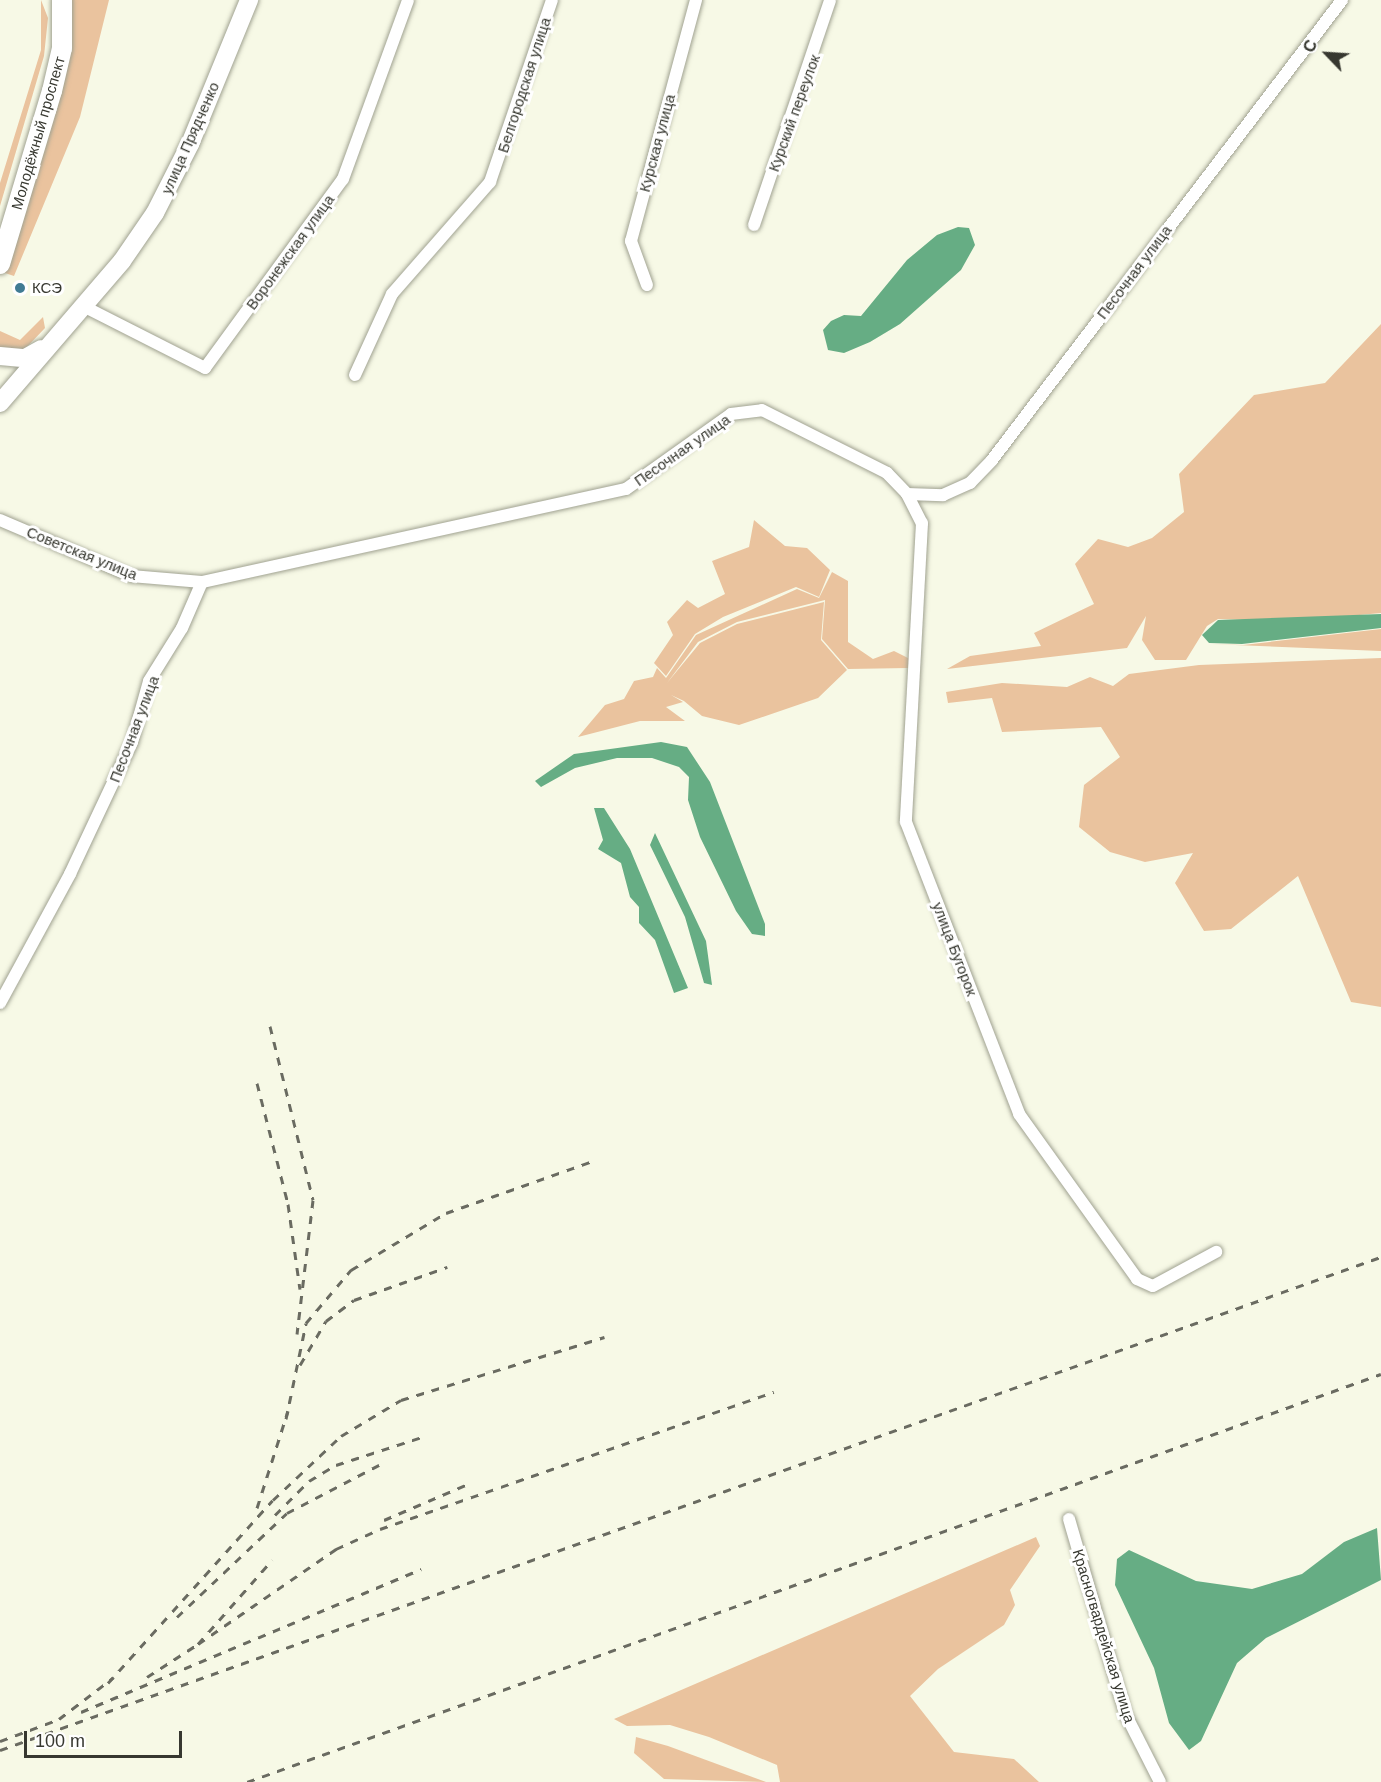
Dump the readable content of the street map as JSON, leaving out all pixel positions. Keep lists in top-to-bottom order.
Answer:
{
  "streets": {
    "main road": ["Молодёжный проспект", "улица Прядченко"],
    "street": [
      "Белгородская улица",
      "Курский переулок",
      "Курская улица",
      "Воронежская улица",
      "Песочная улица",
      "Советская улица",
      "улица Бугорок",
      "Красногвардейская улица"
    ]
  },
  "crossings": [
    ["улица Прядченко", "Воронежская улица"],
    ["Песочная улица", "Советская улица"],
    ["Песочная улица", "улица Бугорок"]
  ],
  "places": ["КСЭ"],
  "scale_bar": "100 m",
  "north": "top left"
}
